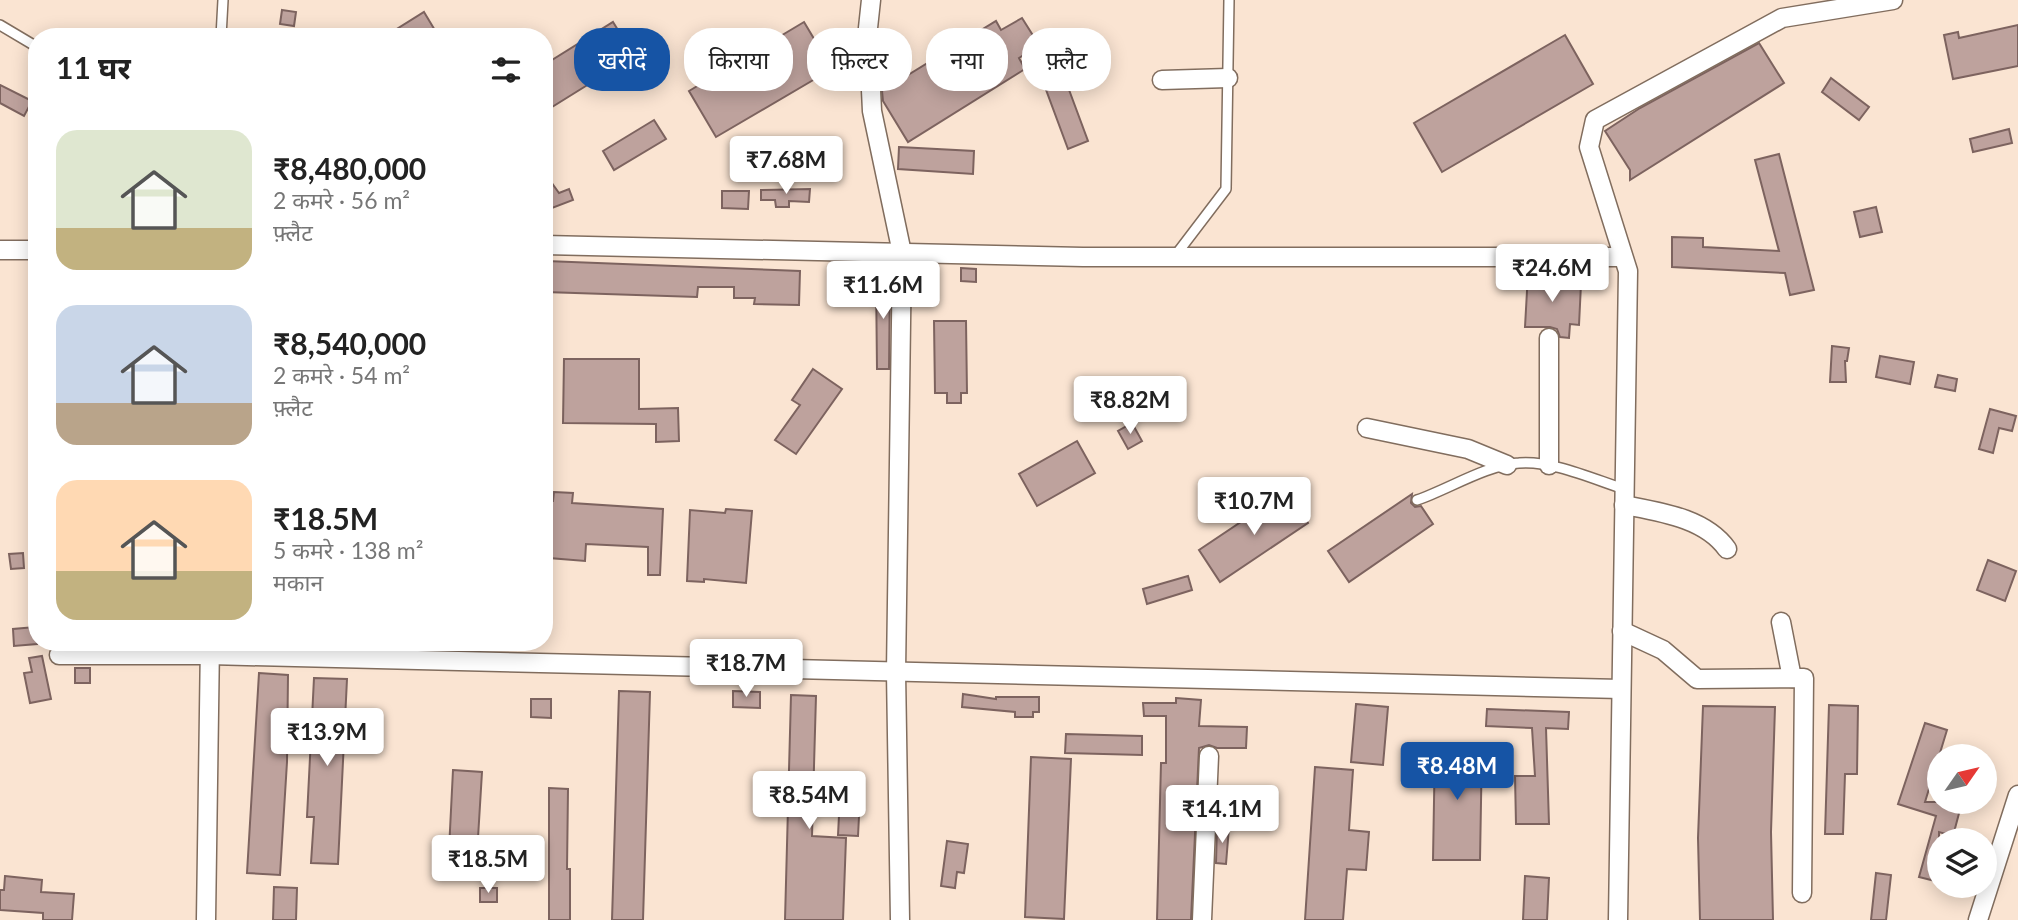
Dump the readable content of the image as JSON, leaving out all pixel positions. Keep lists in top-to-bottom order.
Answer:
{
  "north": "top right",
  "page": {
    "chip": [
      "खरीदें",
      "किराया",
      "फ़िल्टर",
      "नया",
      "फ़्लैट"
    ],
    "heading": "11 घर",
    "list": [
      {
        "name": "₹8,480,000",
        "note": "2 कमरे · 56 m² · फ़्लैट"
      },
      {
        "name": "₹8,540,000",
        "note": "2 कमरे · 54 m² · फ़्लैट"
      },
      {
        "name": "₹18.5M",
        "note": "5 कमरे · 138 m² · मकान"
      }
    ],
    "price": [
      "₹7.68M",
      "₹24.6M",
      "₹11.6M",
      "₹8.82M",
      "₹10.7M",
      "₹18.7M",
      "₹13.9M",
      "₹8.48M",
      "₹8.54M",
      "₹14.1M",
      "₹18.5M"
    ]
  }
}
